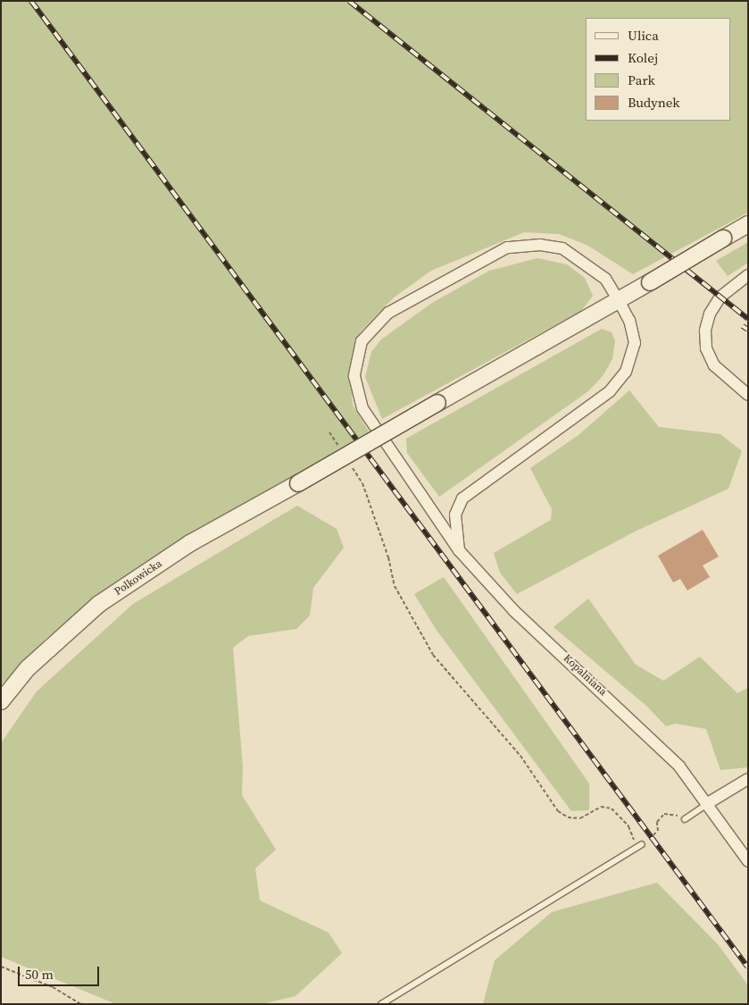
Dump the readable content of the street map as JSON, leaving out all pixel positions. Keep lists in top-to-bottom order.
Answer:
{
  "streets": {
    "main road": ["Polkowicka"],
    "street": ["Kopalniana"]
  },
  "crossings": [
    ["Polkowicka", "Kopalniana"]
  ],
  "legend": [
    "Ulica",
    "Kolej",
    "Park",
    "Budynek"
  ],
  "scale_bar": "50 m"
}
